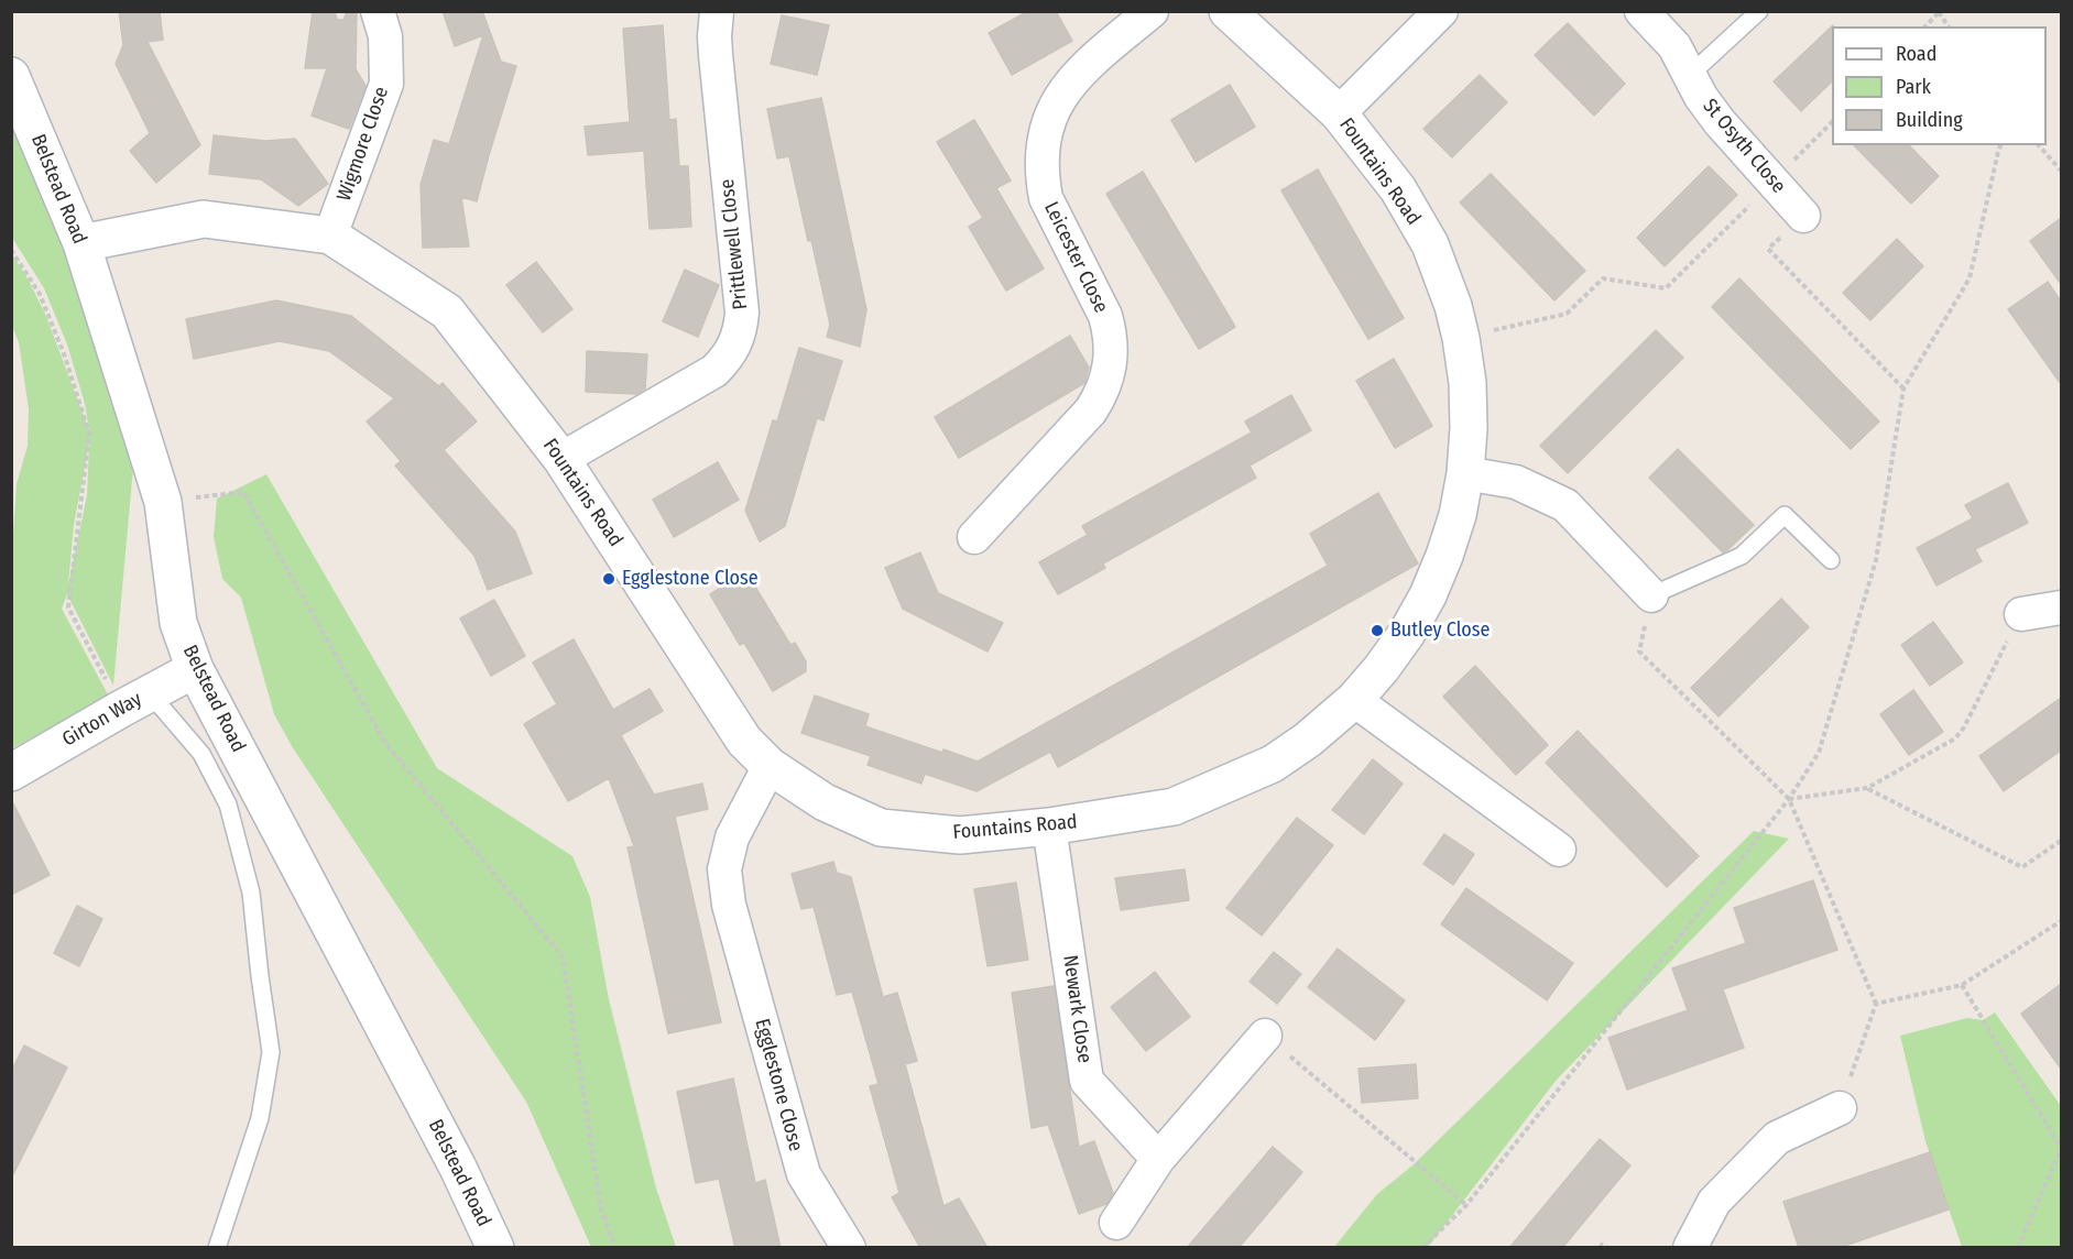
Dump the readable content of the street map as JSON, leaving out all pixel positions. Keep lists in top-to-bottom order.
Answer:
{
  "streets": {
    "street": [
      "Wigmore Close",
      "St Osyth Close",
      "Fountains Road",
      "Belstead Road",
      "Prittlewell Close",
      "Leicester Close",
      "Girton Way",
      "Newark Close",
      "Egglestone Close"
    ]
  },
  "crossings": [
    ["Wigmore Close", "Fountains Road"],
    ["Fountains Road", "Belstead Road"],
    ["Fountains Road", "Prittlewell Close"],
    ["Fountains Road", "Newark Close"],
    ["Fountains Road", "Egglestone Close"],
    ["Belstead Road", "Girton Way"]
  ],
  "places": ["Egglestone Close", "Butley Close"],
  "legend": ["Road", "Park", "Building"]
}
